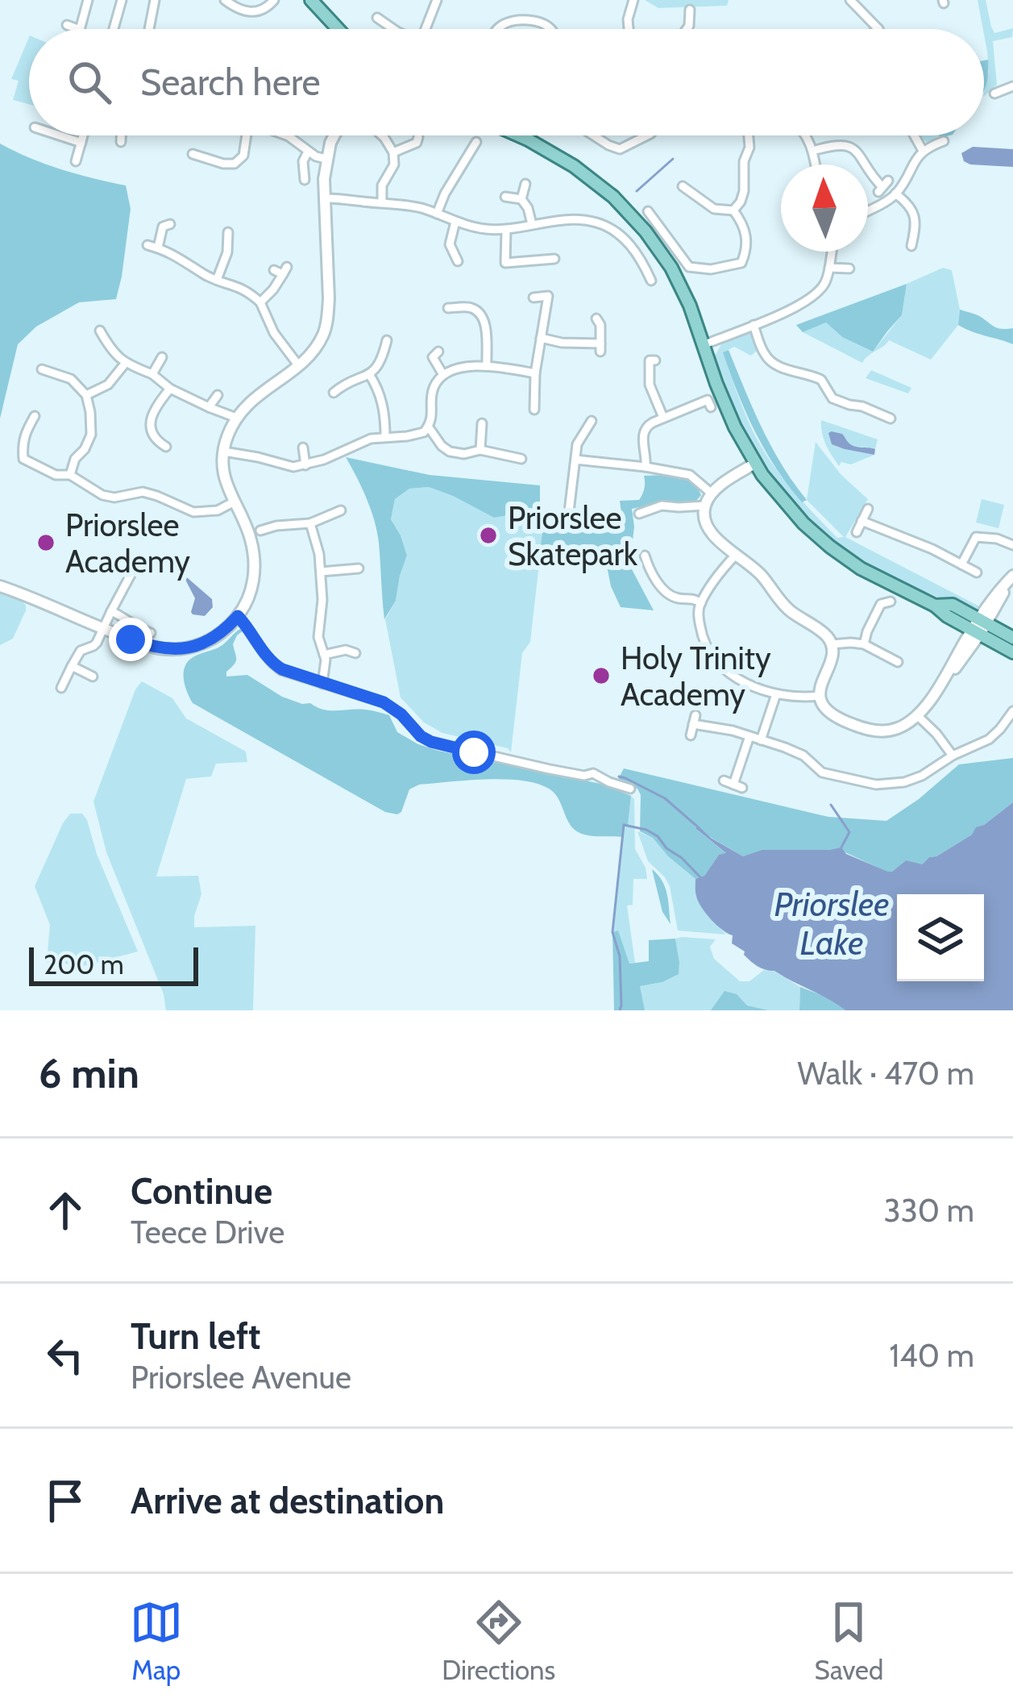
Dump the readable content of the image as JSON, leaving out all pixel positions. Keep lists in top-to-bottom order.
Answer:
{
  "water": ["Priorslee Lake"],
  "places": ["Priorslee Skatepark", "Priorslee Academy", "Holy Trinity Academy"],
  "scale_bar": "200 m",
  "north": "top",
  "page": {
    "search": "Search here",
    "scale": "200 m",
    "heading": ["6 min", "Walk · 470 m"],
    "list": [
      ["Continue", "Teece Drive", "330 m"],
      ["Turn left", "Priorslee Avenue", "140 m"],
      "Arrive at destination"
    ],
    "nav": ["Map", "Directions", "Saved"]
  }
}
